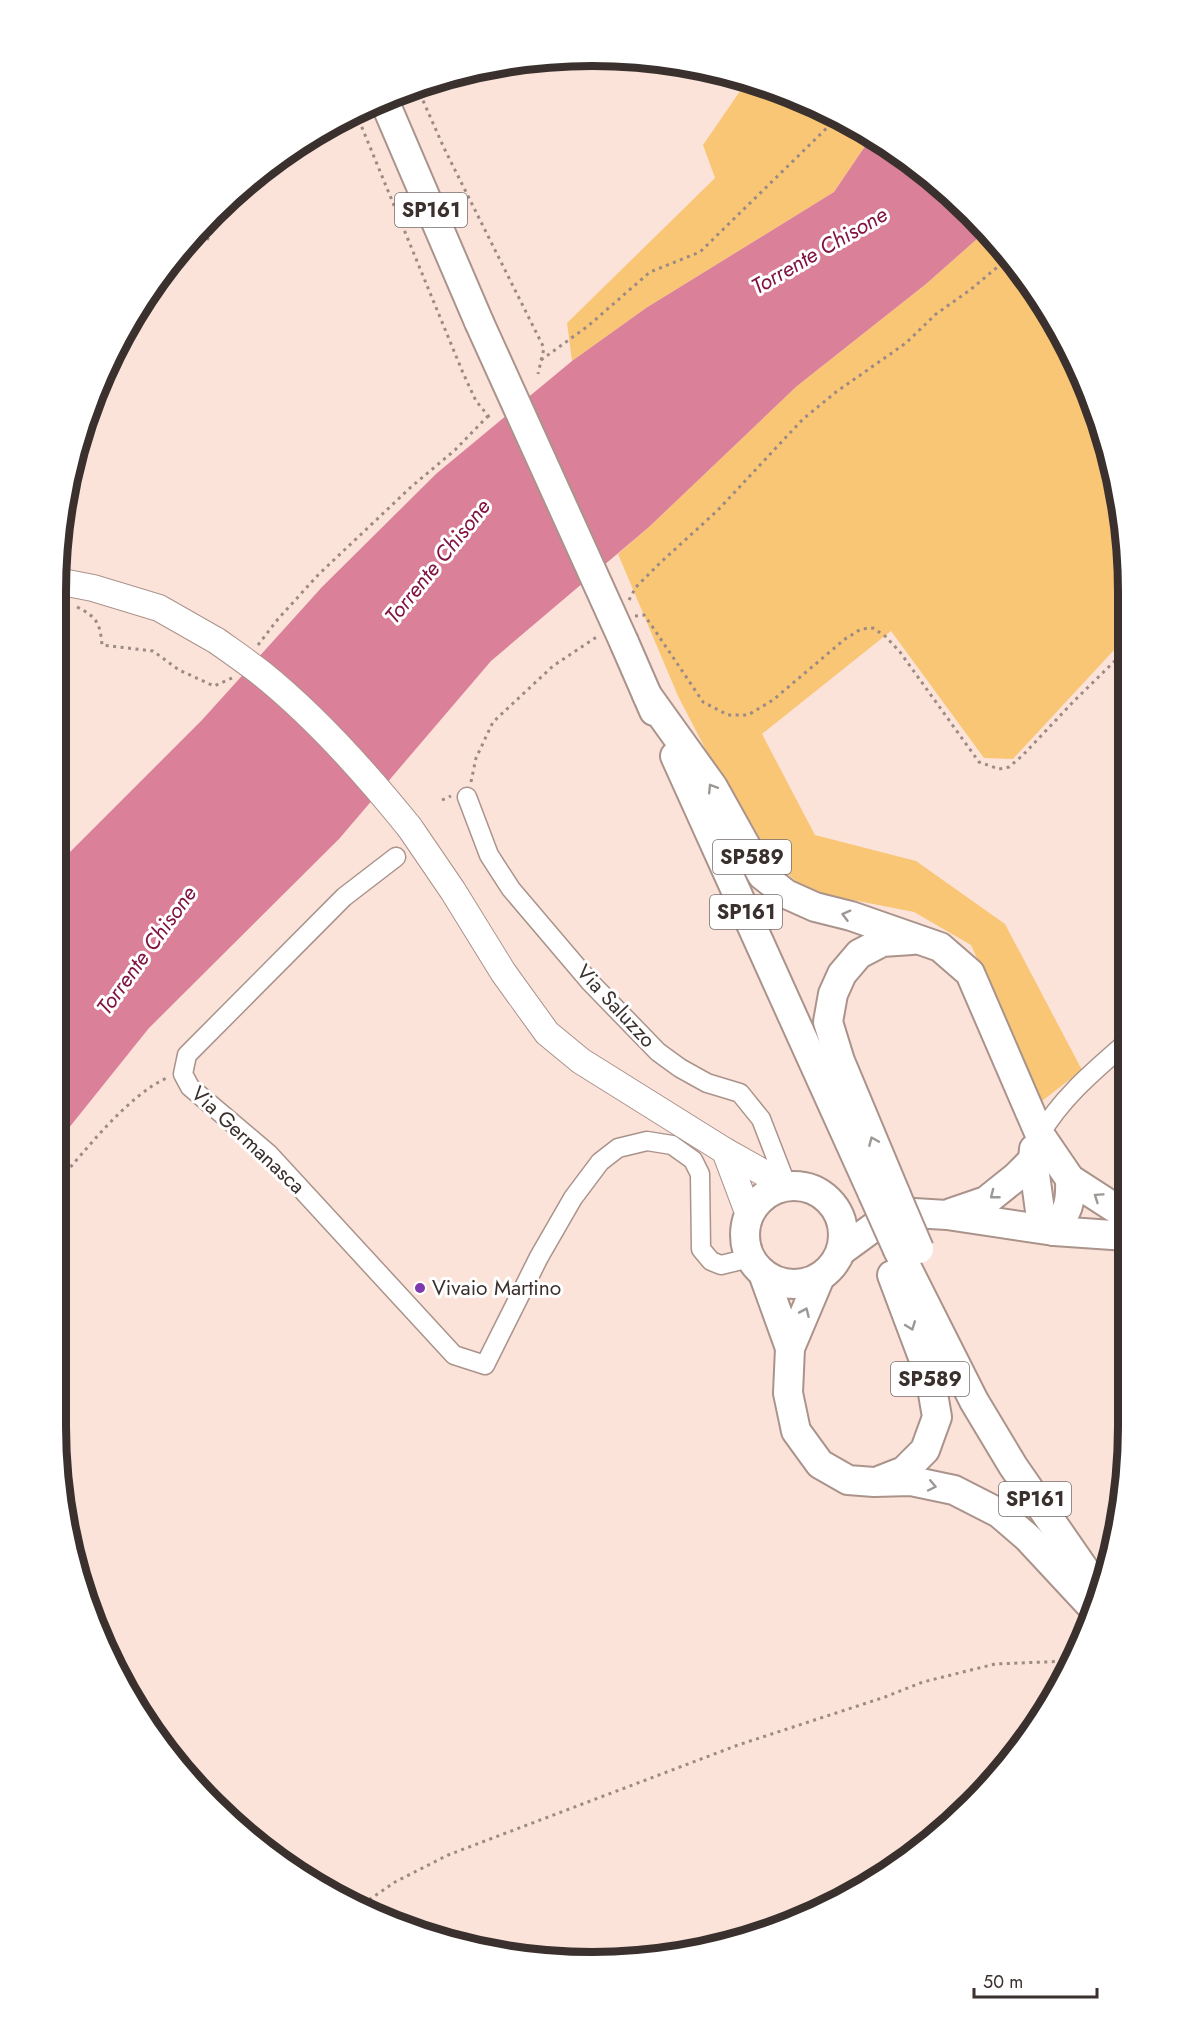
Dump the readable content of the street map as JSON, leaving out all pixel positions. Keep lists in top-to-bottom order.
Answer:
{
  "streets": {
    "main road": ["SP161", "SP589"],
    "street": ["Via Saluzzo", "Via Germanasca"]
  },
  "crossings": [
    ["SP161", "SP589"],
    ["SP589", "Via Saluzzo"],
    ["SP589", "Via Germanasca"],
    ["Via Saluzzo", "Via Germanasca"]
  ],
  "water": ["Torrente Chisone"],
  "places": ["Vivaio Martino"],
  "scale_bar": "50 m"
}
